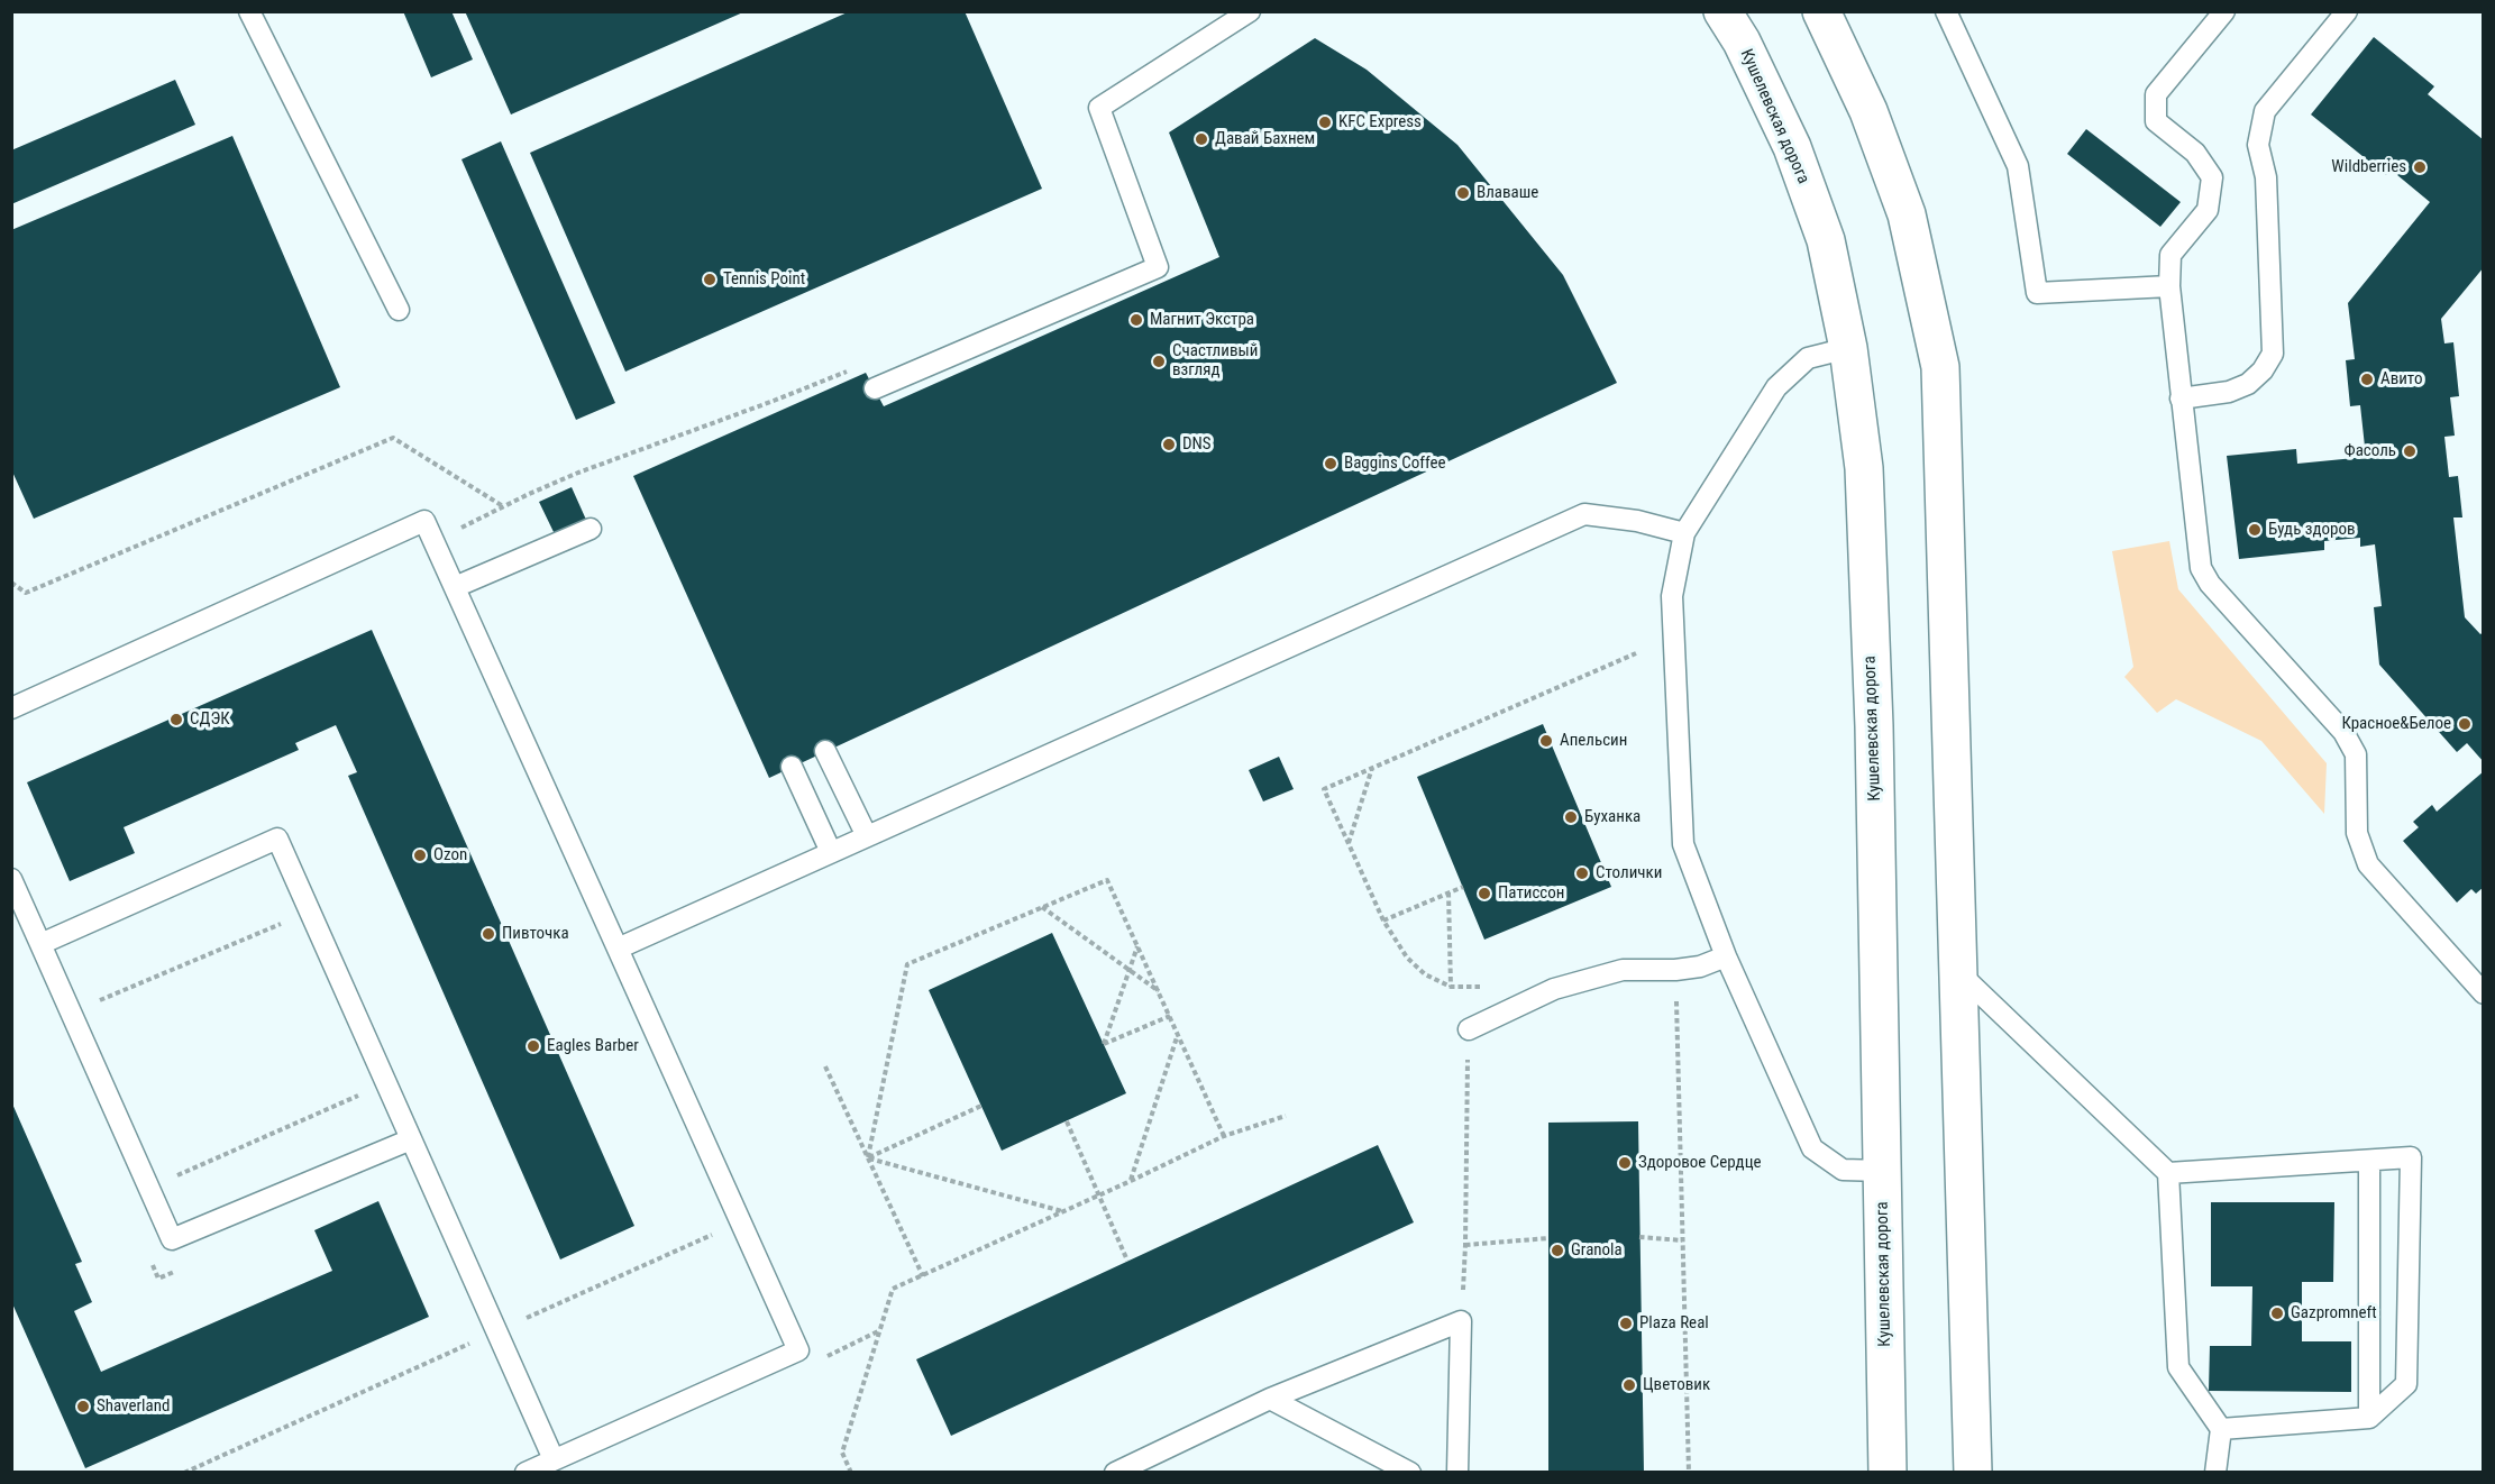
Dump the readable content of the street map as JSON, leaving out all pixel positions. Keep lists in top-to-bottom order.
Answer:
{
  "streets": {
    "main road": ["Кушелевская дорога"]
  },
  "places": [
    "KFC Express",
    "Давай Бахнем",
    "Wildberries",
    "Влаваше",
    "Tennis Point",
    "Магнит Экстра",
    "Счастливый взгляд",
    "Авито",
    "DNS",
    "Фасоль",
    "Baggins Coffee",
    "Будь здоров",
    "СДЭК",
    "Красное&Белое",
    "Апельсин",
    "Буханка",
    "Ozon",
    "Столички",
    "Патиссон",
    "Пивточка",
    "Eagles Barber",
    "Здоровое Сердце",
    "Granola",
    "Gazpromneft",
    "Plaza Real",
    "Цветовик",
    "Shaverland"
  ]
}
